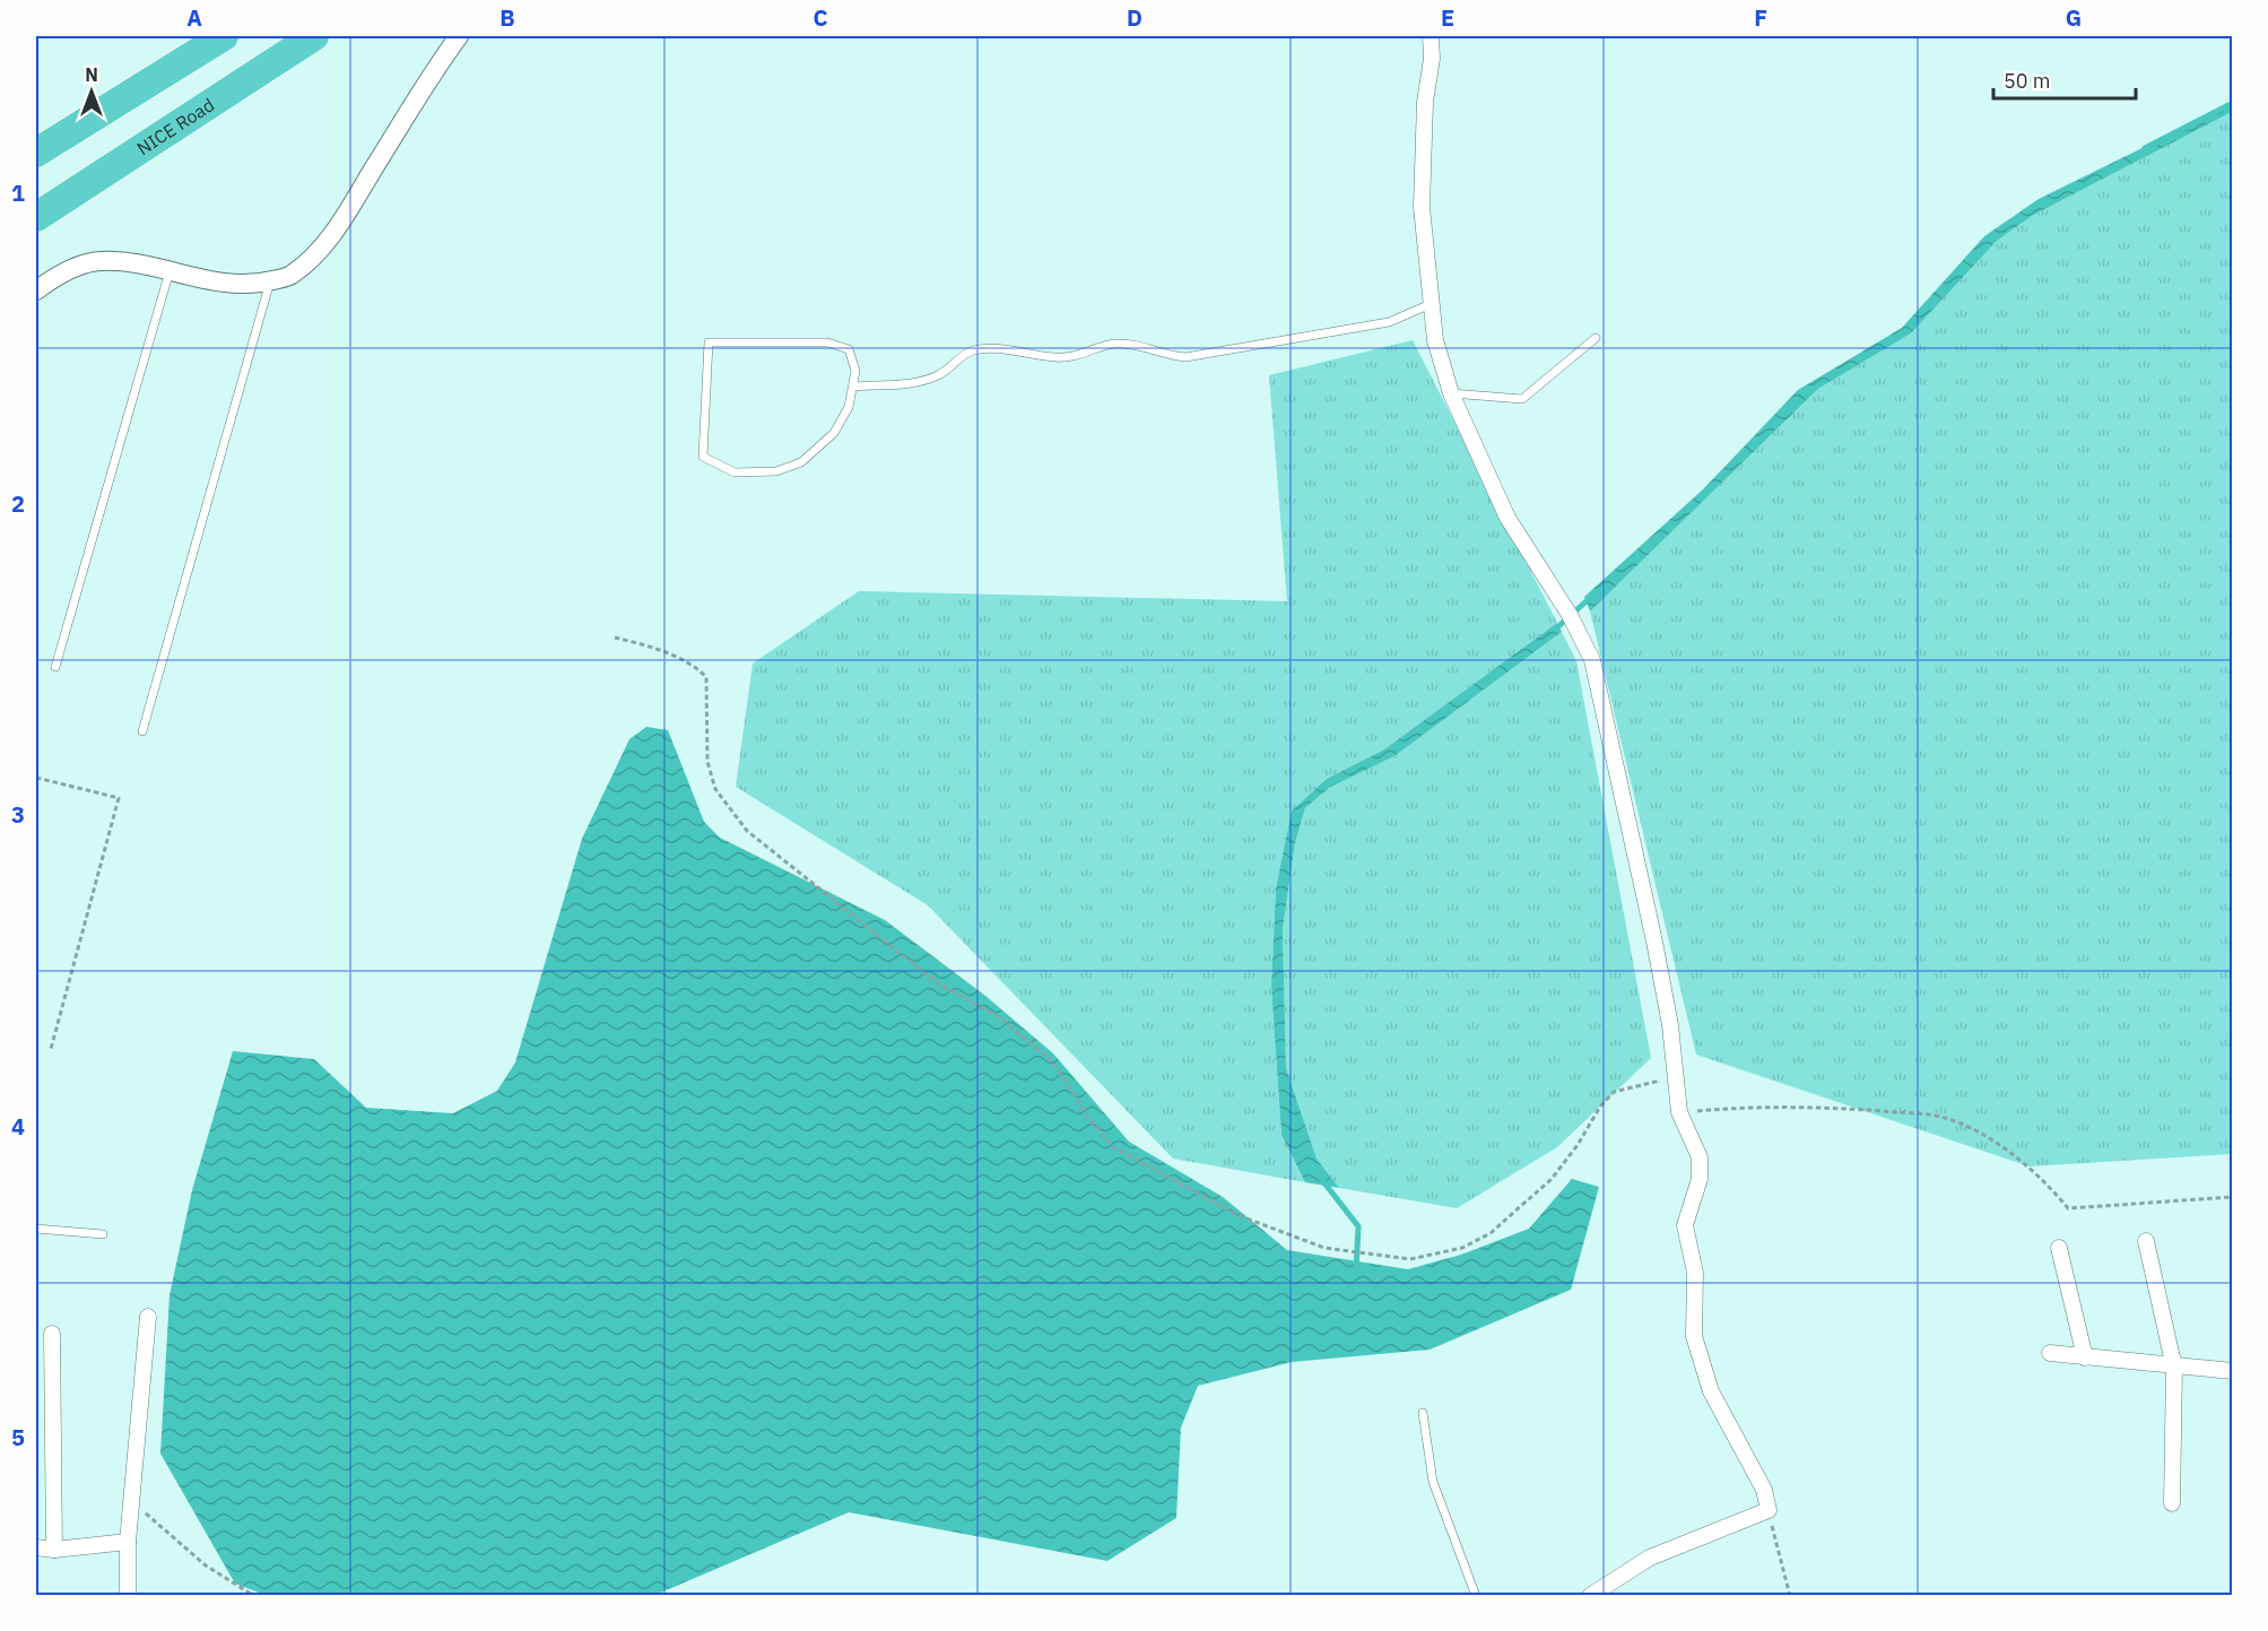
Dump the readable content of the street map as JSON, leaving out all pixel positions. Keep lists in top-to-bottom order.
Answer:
{
  "streets": {
    "highway": ["NICE Road"]
  },
  "scale_bar": "50 m",
  "north": "top",
  "grid": {
    "columns": [
      "A",
      "B",
      "C",
      "D",
      "E",
      "F",
      "G"
    ],
    "rows": [
      "1",
      "2",
      "3",
      "4",
      "5"
    ]
  }
}
